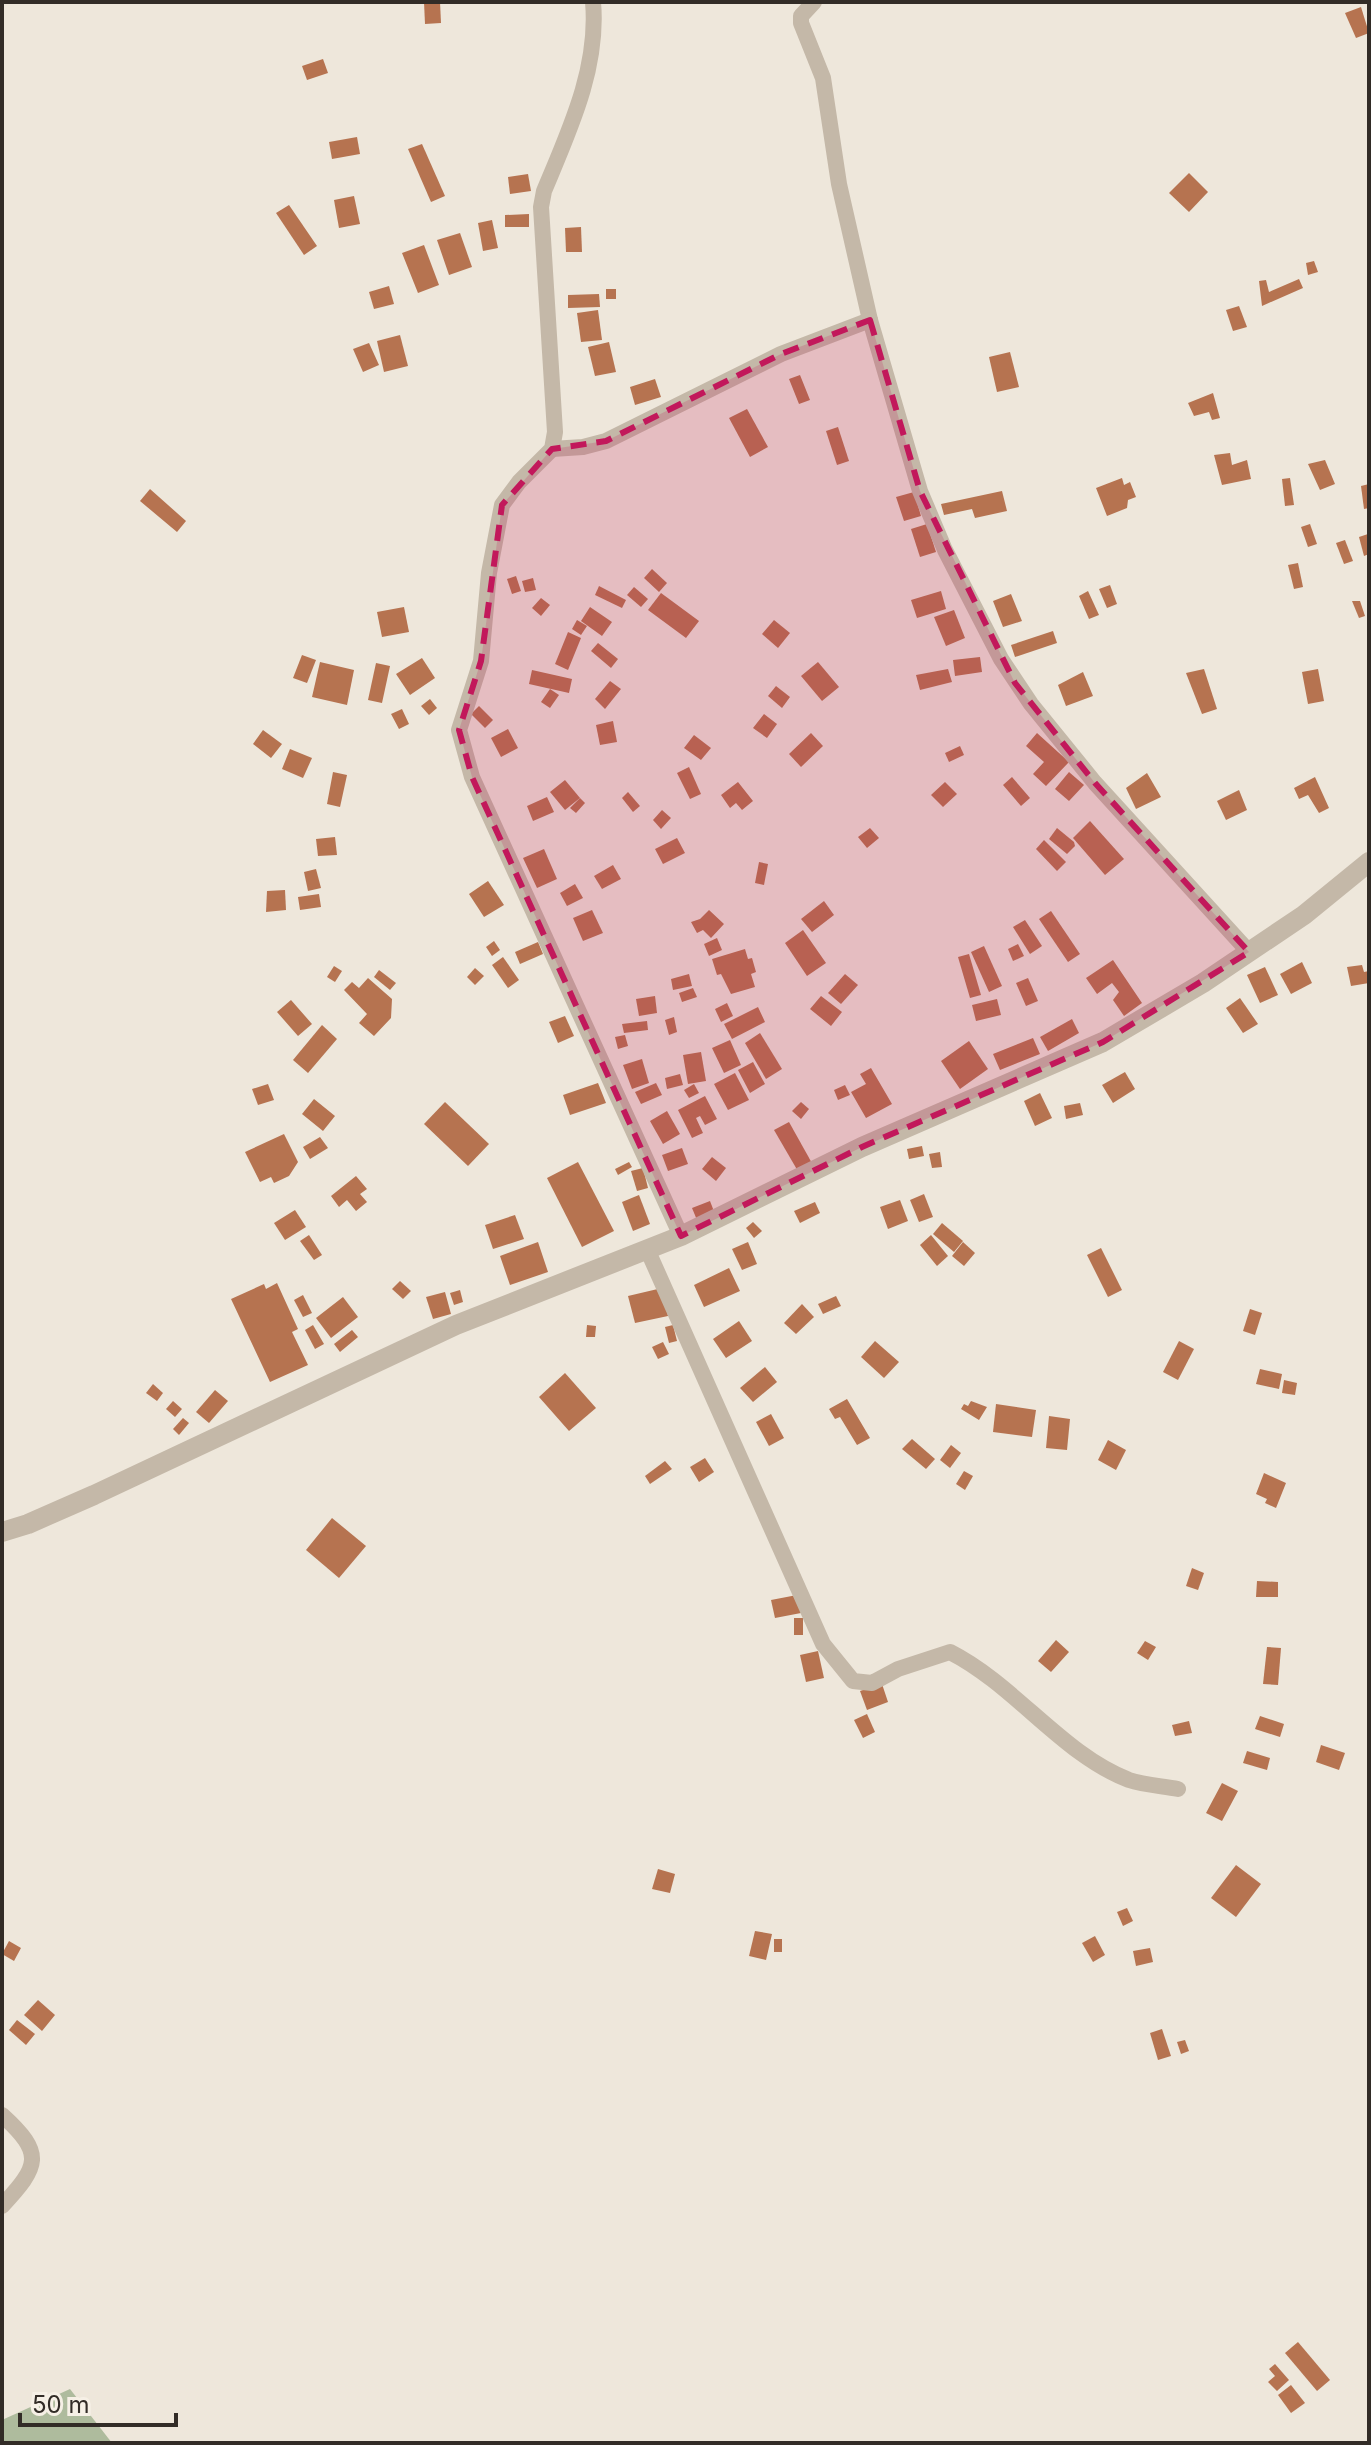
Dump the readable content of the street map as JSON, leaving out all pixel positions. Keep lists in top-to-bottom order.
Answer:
{
  "scale_bar": "50 m"
}
